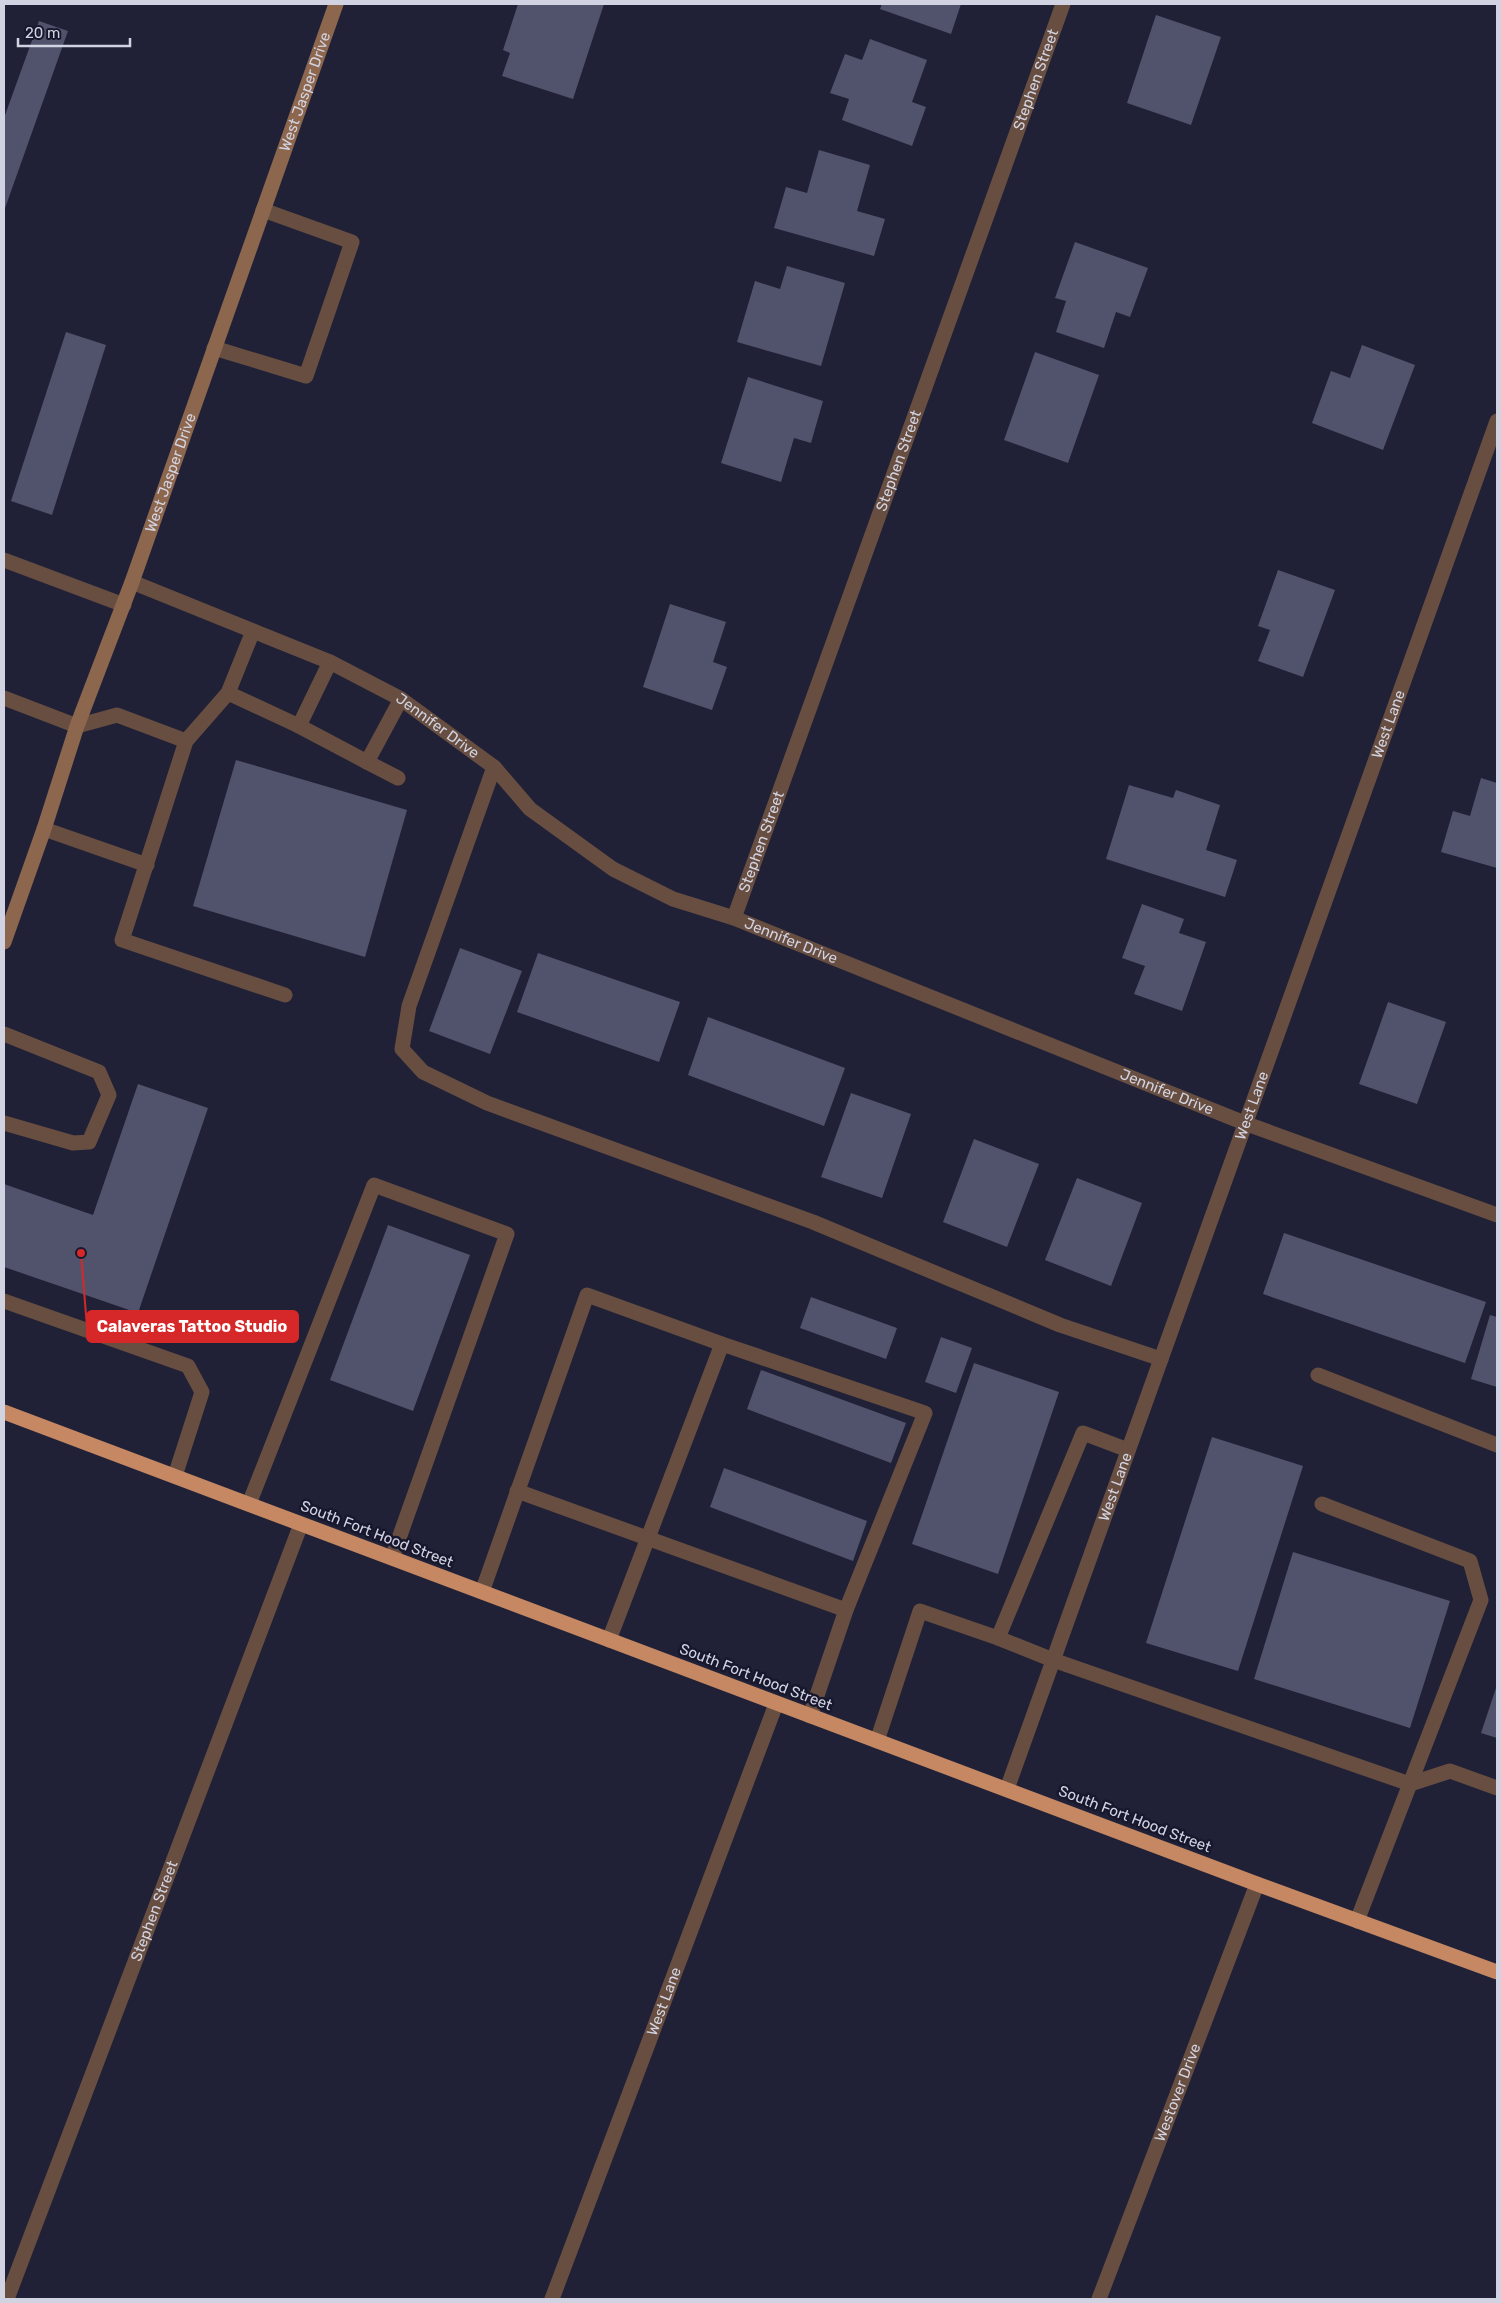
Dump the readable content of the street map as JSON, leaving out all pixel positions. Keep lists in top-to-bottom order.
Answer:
{
  "streets": {
    "highway": ["South Fort Hood Street"],
    "street": [
      "Stephen Street",
      "West Jasper Drive",
      "West Lane",
      "Jennifer Drive",
      "Westover Drive"
    ]
  },
  "crossings": [
    ["Stephen Street", "Jennifer Drive"],
    ["Stephen Street", "South Fort Hood Street"],
    ["West Jasper Drive", "Jennifer Drive"],
    ["West Lane", "Jennifer Drive"],
    ["West Lane", "South Fort Hood Street"],
    ["South Fort Hood Street", "Westover Drive"]
  ],
  "places": ["Calaveras Tattoo Studio"],
  "scale_bar": "20 m"
}
